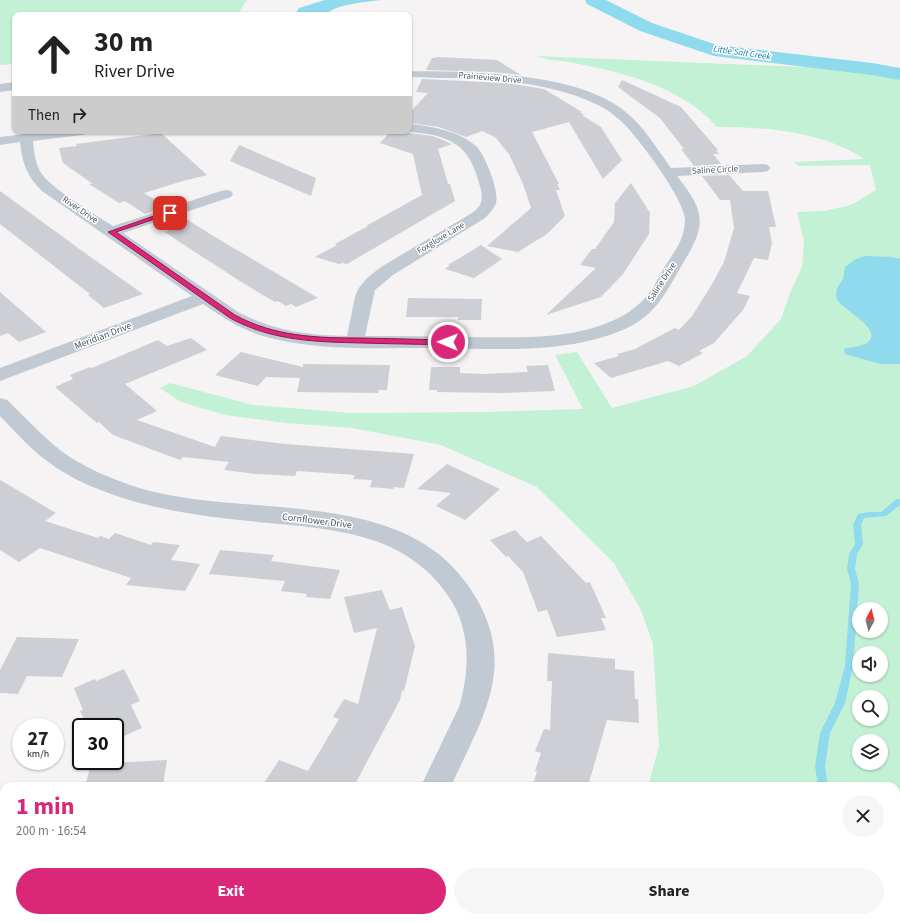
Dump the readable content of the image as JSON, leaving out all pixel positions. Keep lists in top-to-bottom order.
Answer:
{
  "streets": {
    "street": [
      "Prairieview Drive",
      "Saline Circle",
      "River Drive",
      "Foxglove Lane",
      "Saline Drive",
      "Meridian Drive",
      "Cornflower Drive"
    ]
  },
  "crossings": [
    ["Prairieview Drive", "Saline Drive"],
    ["Saline Circle", "Saline Drive"],
    ["River Drive", "Foxglove Lane"],
    ["River Drive", "Saline Drive"],
    ["River Drive", "Meridian Drive"],
    ["Foxglove Lane", "Saline Drive"]
  ],
  "water": ["Little Salt Creek"],
  "north": "top",
  "page": {
    "turn": ["30 m", "River Drive"],
    "then": "Then",
    "speed": "27 km/h",
    "limit": "30",
    "heading": ["1 min", "200 m · 16:54"],
    "buttons": ["Exit", "Share"]
  }
}
